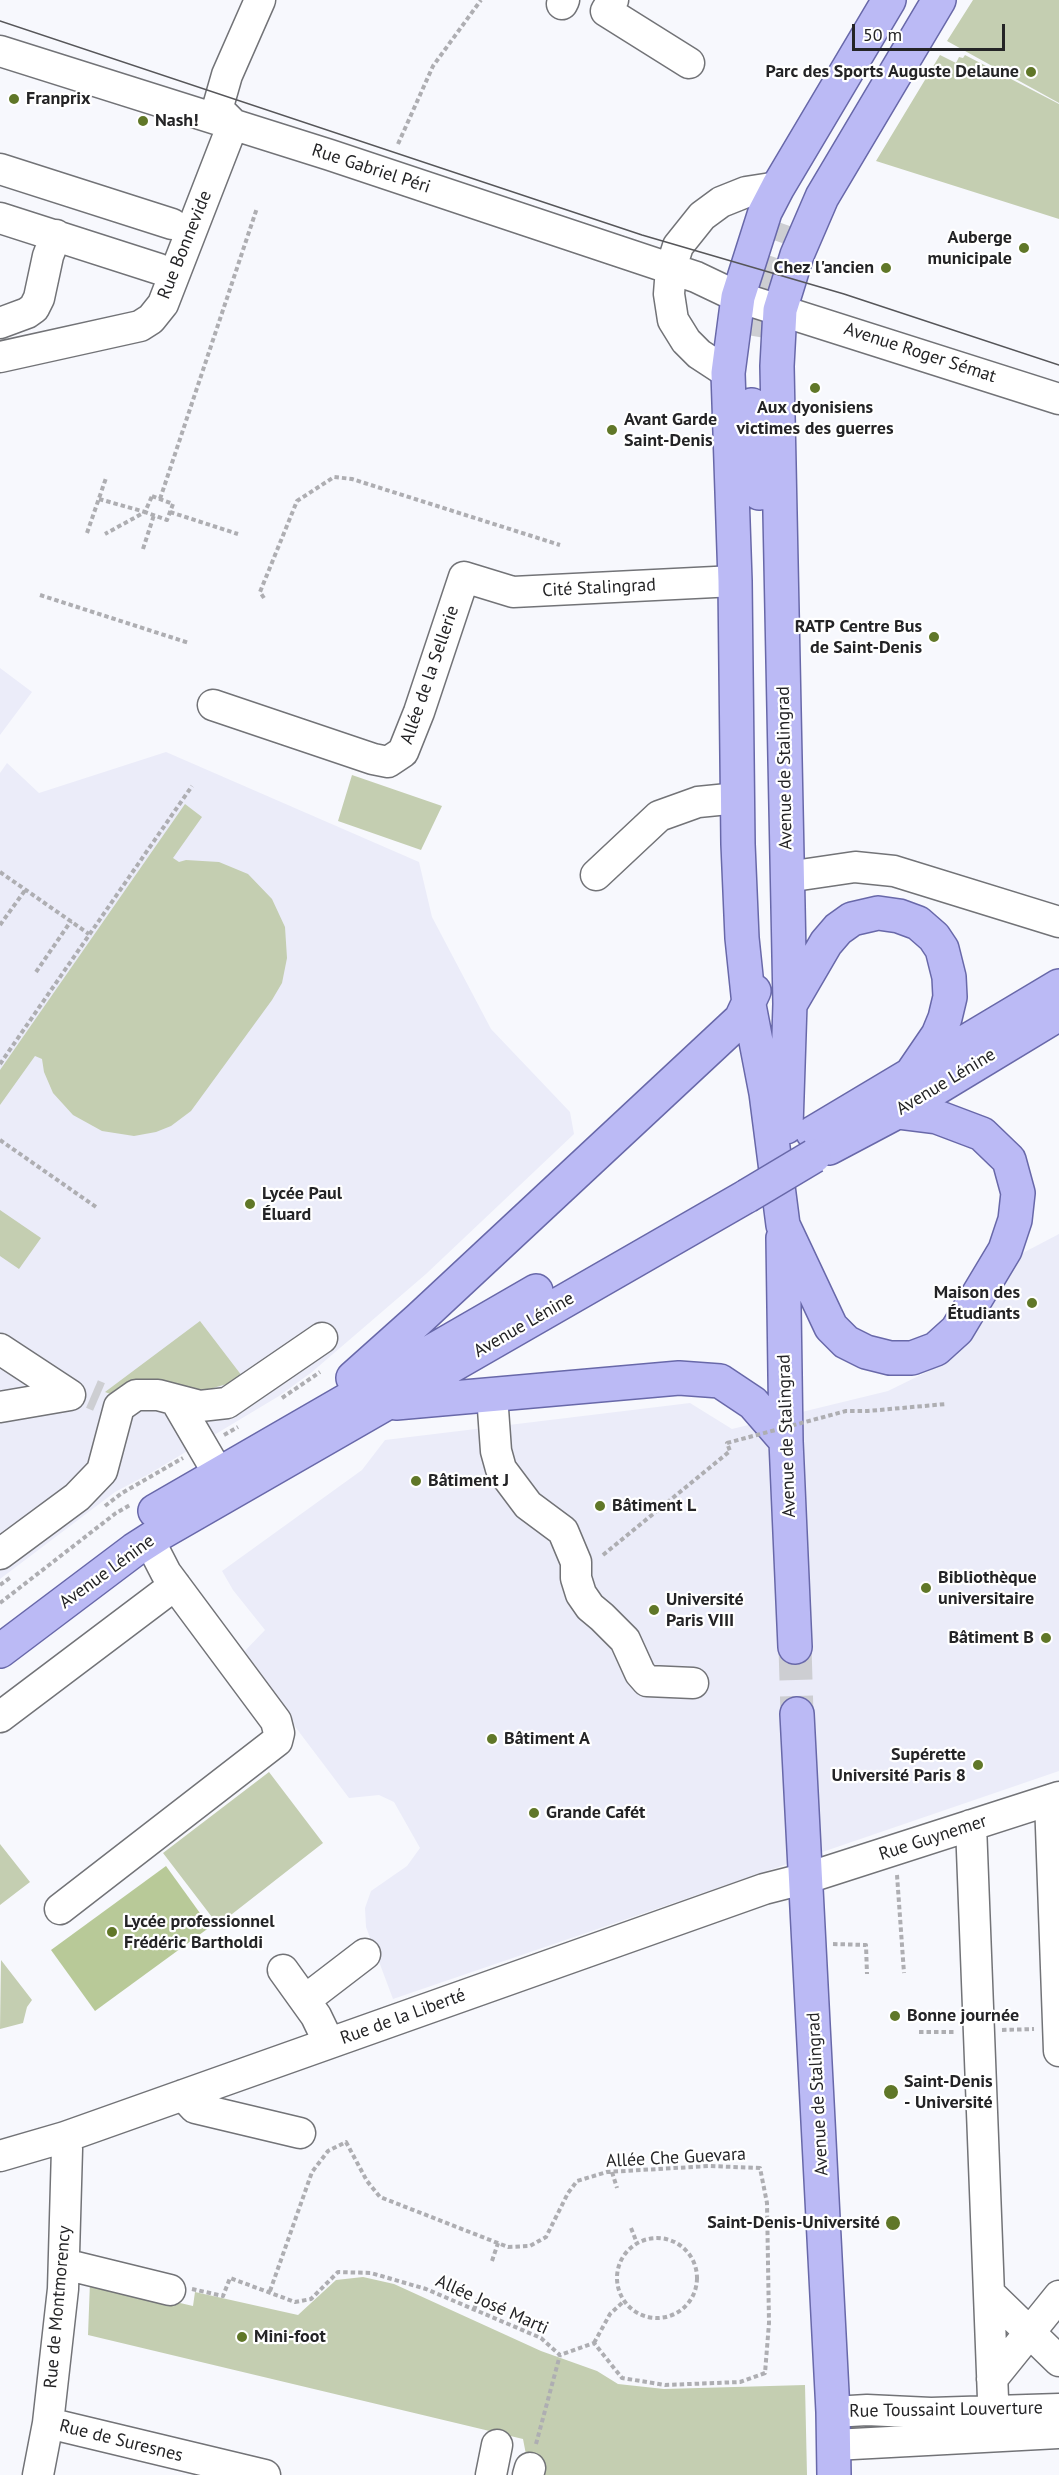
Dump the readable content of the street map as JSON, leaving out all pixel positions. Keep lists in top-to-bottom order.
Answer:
{
  "streets": {
    "main road": ["Avenue de Stalingrad", "Avenue Lénine"],
    "street": [
      "Rue Gabriel Péri",
      "Rue Bonnevide",
      "Avenue Roger Sémat",
      "Cité Stalingrad",
      "Allée de la Sellerie",
      "Rue Guynemer",
      "Rue de la Liberté",
      "Rue de Montmorency",
      "Rue Toussaint Louverture",
      "Rue de Suresnes"
    ],
    "path": ["Allée Che Guevara", "Allée José Marti"]
  },
  "crossings": [
    ["Rue Gabriel Péri", "Rue Bonnevide"],
    ["Rue Gabriel Péri", "Avenue Roger Sémat"],
    ["Rue Gabriel Péri", "Avenue de Stalingrad"],
    ["Avenue Roger Sémat", "Avenue de Stalingrad"],
    ["Cité Stalingrad", "Allée de la Sellerie"],
    ["Cité Stalingrad", "Avenue de Stalingrad"],
    ["Avenue de Stalingrad", "Rue Guynemer"],
    ["Avenue de Stalingrad", "Rue de la Liberté"],
    ["Rue Guynemer", "Rue de la Liberté"],
    ["Rue de la Liberté", "Rue de Montmorency"],
    ["Allée Che Guevara", "Allée José Marti"],
    ["Rue de Montmorency", "Rue de Suresnes"]
  ],
  "places": [
    "Parc des Sports Auguste Delaune",
    "Franprix",
    "Nash!",
    "Auberge municipale",
    "Chez l'ancien",
    "Aux dyonisiens victimes des guerres",
    "Avant Garde Saint-Denis",
    "RATP Centre Bus de Saint-Denis",
    "Lycée Paul Éluard",
    "Maison des Étudiants",
    "Bâtiment J",
    "Bâtiment L",
    "Bibliothèque universitaire",
    "Université Paris VIII",
    "Bâtiment B",
    "Bâtiment A",
    "Supérette Université Paris 8",
    "Grande Cafét",
    "Lycée professionnel Frédéric Bartholdi",
    "Bonne journée",
    "Saint-Denis - Université",
    "Saint-Denis-Université",
    "Mini-foot"
  ],
  "scale_bar": "50 m"
}
